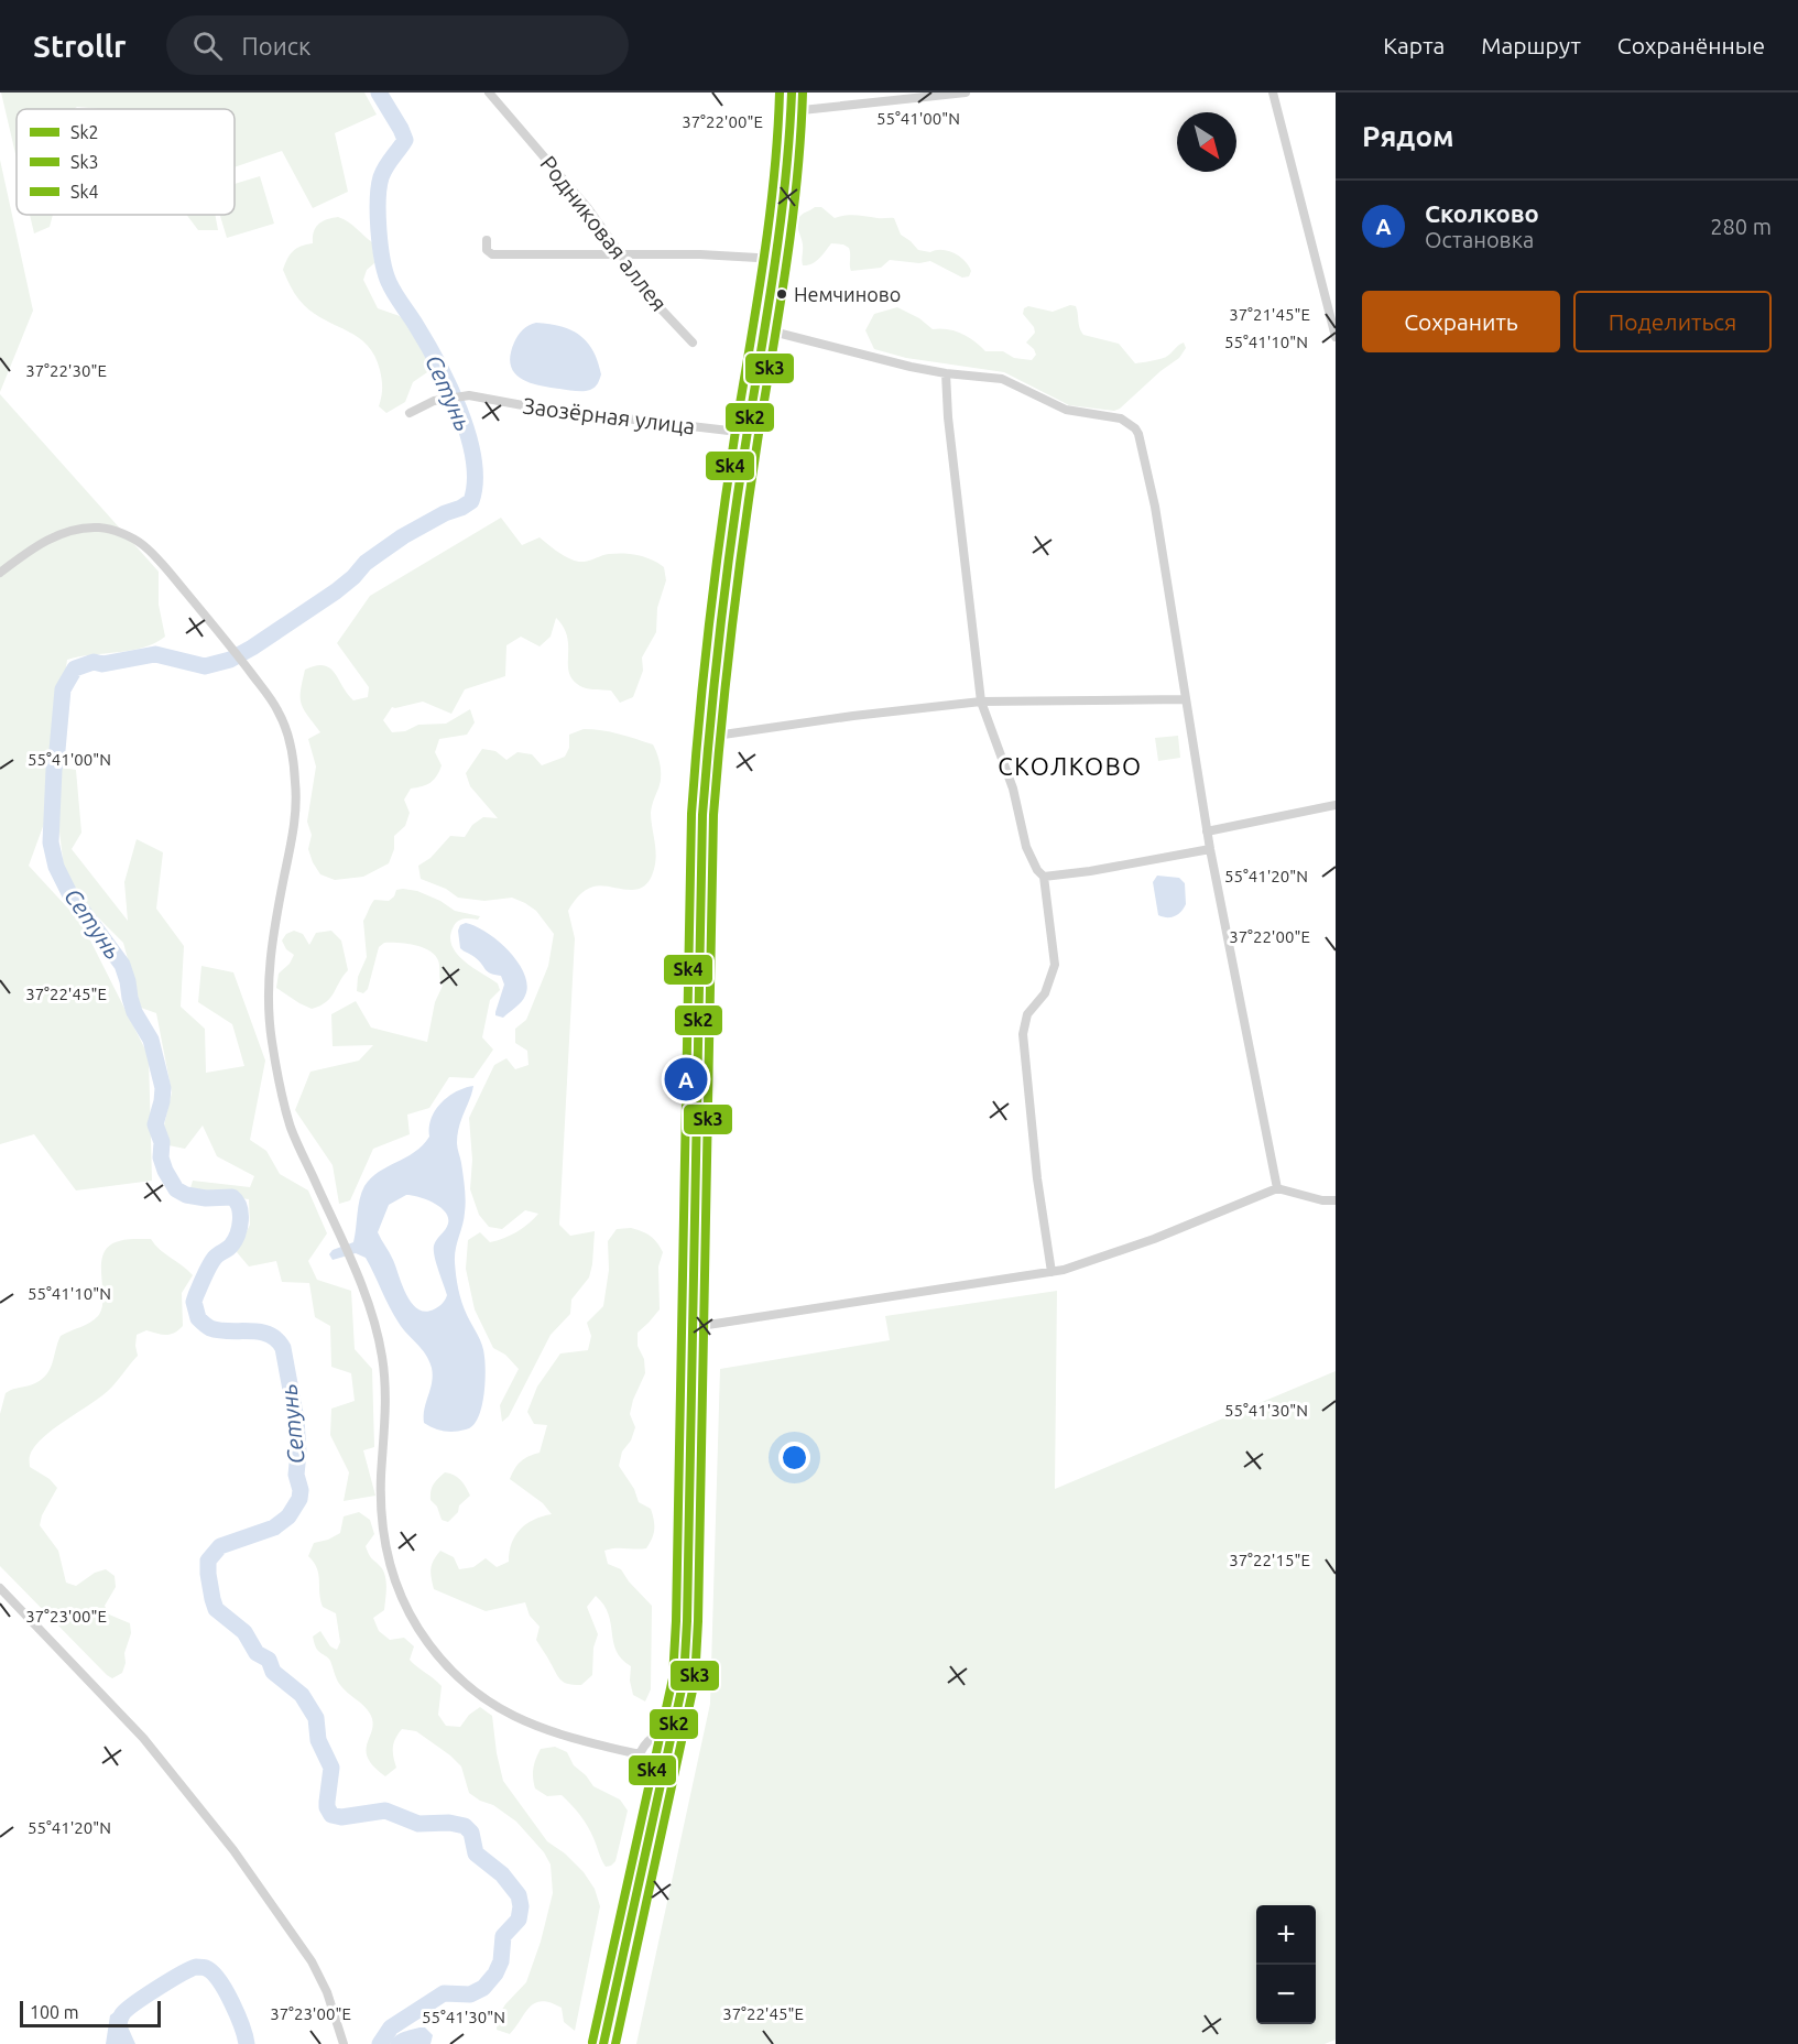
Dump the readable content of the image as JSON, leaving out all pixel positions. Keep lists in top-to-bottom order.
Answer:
{
  "streets": {
    "street": ["Родниковая аллея", "Заозёрная улица"]
  },
  "districts": ["СКОЛКОВО"],
  "water": ["Сетунь"],
  "places": ["Немчиново"],
  "lines": ["transit line Sk2", "transit line Sk3", "transit line Sk4"],
  "legend": ["Sk2", "Sk3", "Sk4"],
  "scale_bar": "100 m",
  "north": "bottom right",
  "page": {
    "header": "Strollr",
    "search": "Поиск",
    "nav": ["Карта", "Маршрут", "Сохранённые"],
    "heading": "Рядом",
    "list": [
      {
        "mark": "A",
        "name": "Сколково",
        "note": "Остановка",
        "value": "280 m"
      }
    ],
    "buttons": ["Сохранить", "Поделиться"],
    "pins": "A",
    "map_buttons": ["+", "−"],
    "scale": "100 m"
  },
  "coordinates": [
    "55°41'00\"N",
    "37°22'00\"E",
    "37°21'45\"E",
    "55°41'10\"N",
    "37°22'30\"E",
    "55°41'20\"N",
    "37°22'45\"E",
    "55°41'30\"N",
    "37°22'15\"E",
    "37°23'00\"E"
  ]
}
